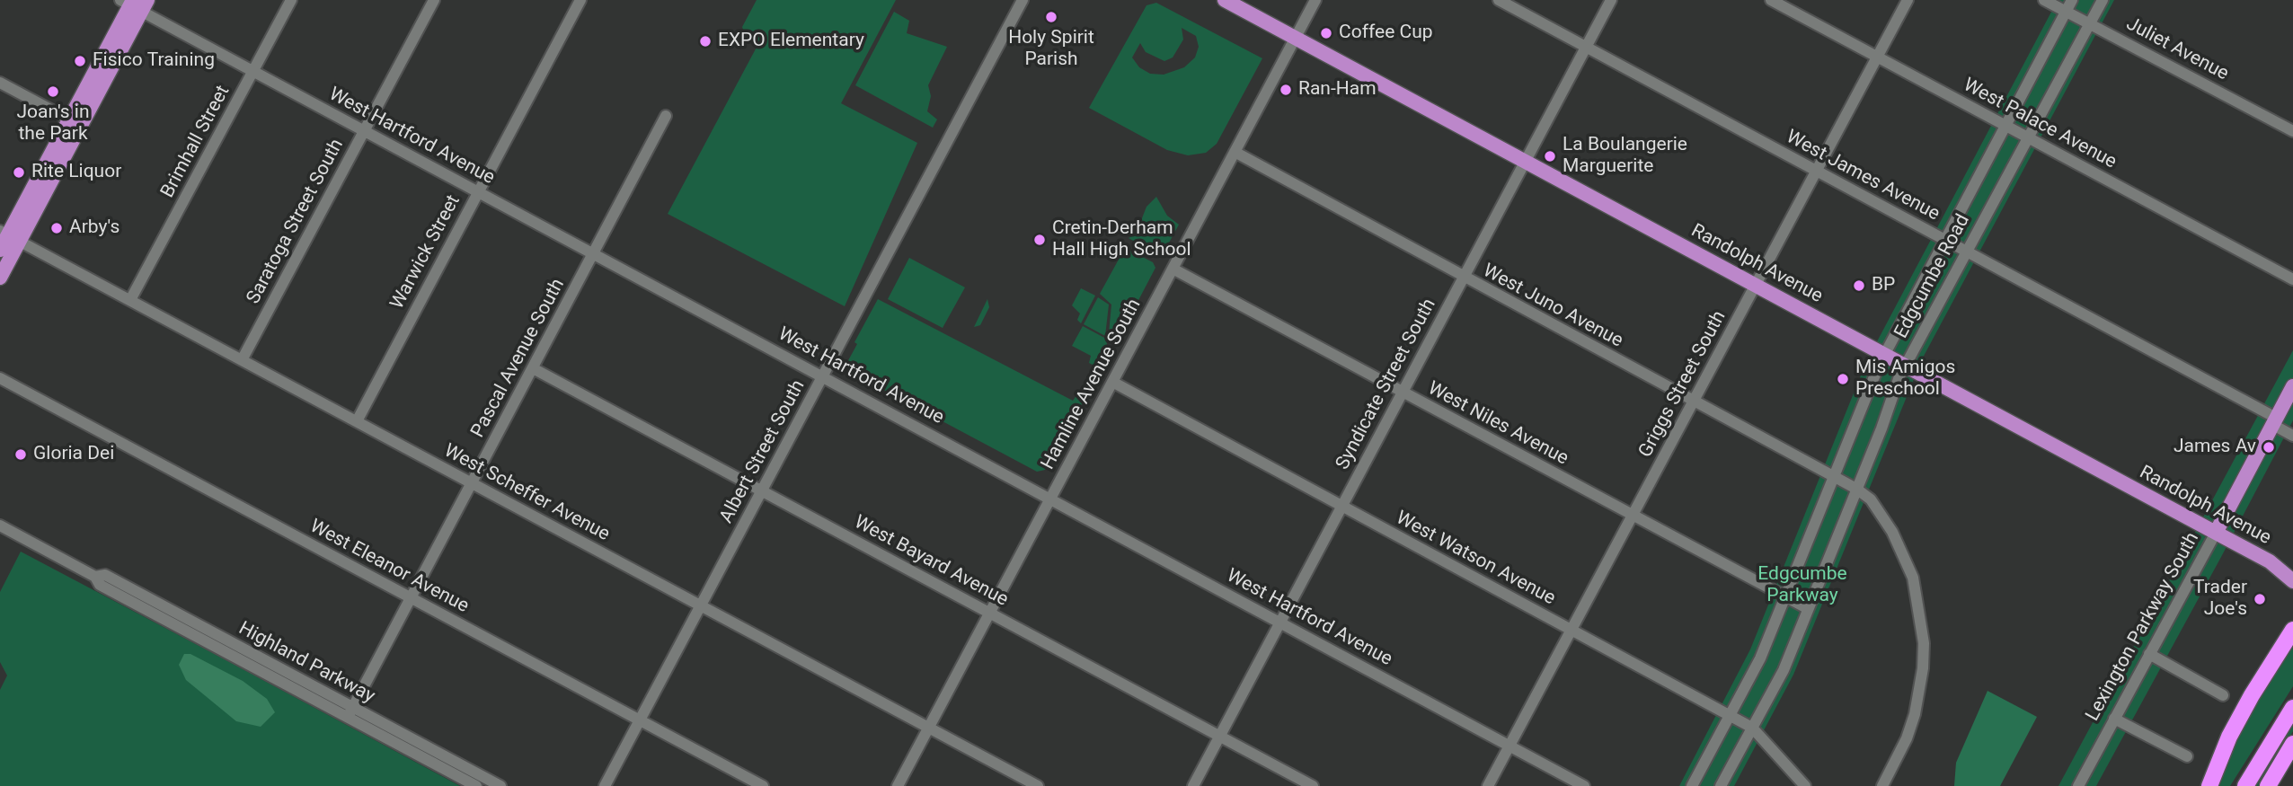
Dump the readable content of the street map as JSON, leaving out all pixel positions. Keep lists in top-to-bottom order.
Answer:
{
  "streets": {
    "main road": ["Randolph Avenue", "Lexington Parkway South"],
    "street": [
      "Juliet Avenue",
      "West Palace Avenue",
      "West Hartford Avenue",
      "Brimhall Street",
      "West James Avenue",
      "Saratoga Street South",
      "Warwick Street",
      "Edgcumbe Road",
      "West Juno Avenue",
      "Pascal Avenue South",
      "Hamline Avenue South",
      "Syndicate Street South",
      "Griggs Street South",
      "West Niles Avenue",
      "Albert Street South",
      "West Scheffer Avenue",
      "West Watson Avenue",
      "West Bayard Avenue",
      "West Eleanor Avenue",
      "Highland Parkway"
    ]
  },
  "crossings": [
    ["Juliet Avenue", "Edgcumbe Road"],
    ["West Palace Avenue", "Edgcumbe Road"],
    ["West Palace Avenue", "Griggs Street South"],
    ["West Hartford Avenue", "Brimhall Street"],
    ["West Hartford Avenue", "Saratoga Street South"],
    ["West Hartford Avenue", "Warwick Street"],
    ["West Hartford Avenue", "Pascal Avenue South"],
    ["West Hartford Avenue", "Hamline Avenue South"],
    ["West Hartford Avenue", "Syndicate Street South"],
    ["West Hartford Avenue", "Griggs Street South"],
    ["West Hartford Avenue", "Albert Street South"],
    ["Brimhall Street", "West Scheffer Avenue"],
    ["West James Avenue", "Edgcumbe Road"],
    ["West James Avenue", "Syndicate Street South"],
    ["West James Avenue", "Griggs Street South"],
    ["West James Avenue", "Lexington Parkway South"],
    ["Saratoga Street South", "West Scheffer Avenue"],
    ["Warwick Street", "West Scheffer Avenue"],
    ["Randolph Avenue", "Edgcumbe Road"],
    ["Randolph Avenue", "Hamline Avenue South"],
    ["Randolph Avenue", "Syndicate Street South"],
    ["Randolph Avenue", "Griggs Street South"],
    ["Randolph Avenue", "Lexington Parkway South"],
    ["Edgcumbe Road", "West Juno Avenue"],
    ["Edgcumbe Road", "West Niles Avenue"],
    ["Edgcumbe Road", "West Watson Avenue"],
    ["West Juno Avenue", "Hamline Avenue South"],
    ["West Juno Avenue", "Syndicate Street South"],
    ["West Juno Avenue", "Griggs Street South"],
    ["Pascal Avenue South", "West Scheffer Avenue"],
    ["Pascal Avenue South", "West Bayard Avenue"],
    ["Pascal Avenue South", "West Eleanor Avenue"],
    ["Pascal Avenue South", "Highland Parkway"],
    ["Hamline Avenue South", "West Niles Avenue"],
    ["Hamline Avenue South", "West Scheffer Avenue"],
    ["Hamline Avenue South", "West Watson Avenue"],
    ["Hamline Avenue South", "West Bayard Avenue"],
    ["Syndicate Street South", "West Niles Avenue"],
    ["Syndicate Street South", "West Watson Avenue"],
    ["Syndicate Street South", "West Bayard Avenue"],
    ["Griggs Street South", "West Niles Avenue"],
    ["Griggs Street South", "West Watson Avenue"],
    ["Albert Street South", "West Scheffer Avenue"],
    ["Albert Street South", "West Bayard Avenue"],
    ["Albert Street South", "West Eleanor Avenue"]
  ],
  "parks": ["Edgcumbe Parkway"],
  "places": [
    "Holy Spirit Parish",
    "Coffee Cup",
    "EXPO Elementary",
    "Fisico Training",
    "Ran-Ham",
    "Joan's in the Park",
    "La Boulangerie Marguerite",
    "Rite Liquor",
    "Arby's",
    "Cretin-Derham Hall High School",
    "BP",
    "Mis Amigos Preschool",
    "James Av",
    "Gloria Dei",
    "Trader Joe's"
  ]
}
